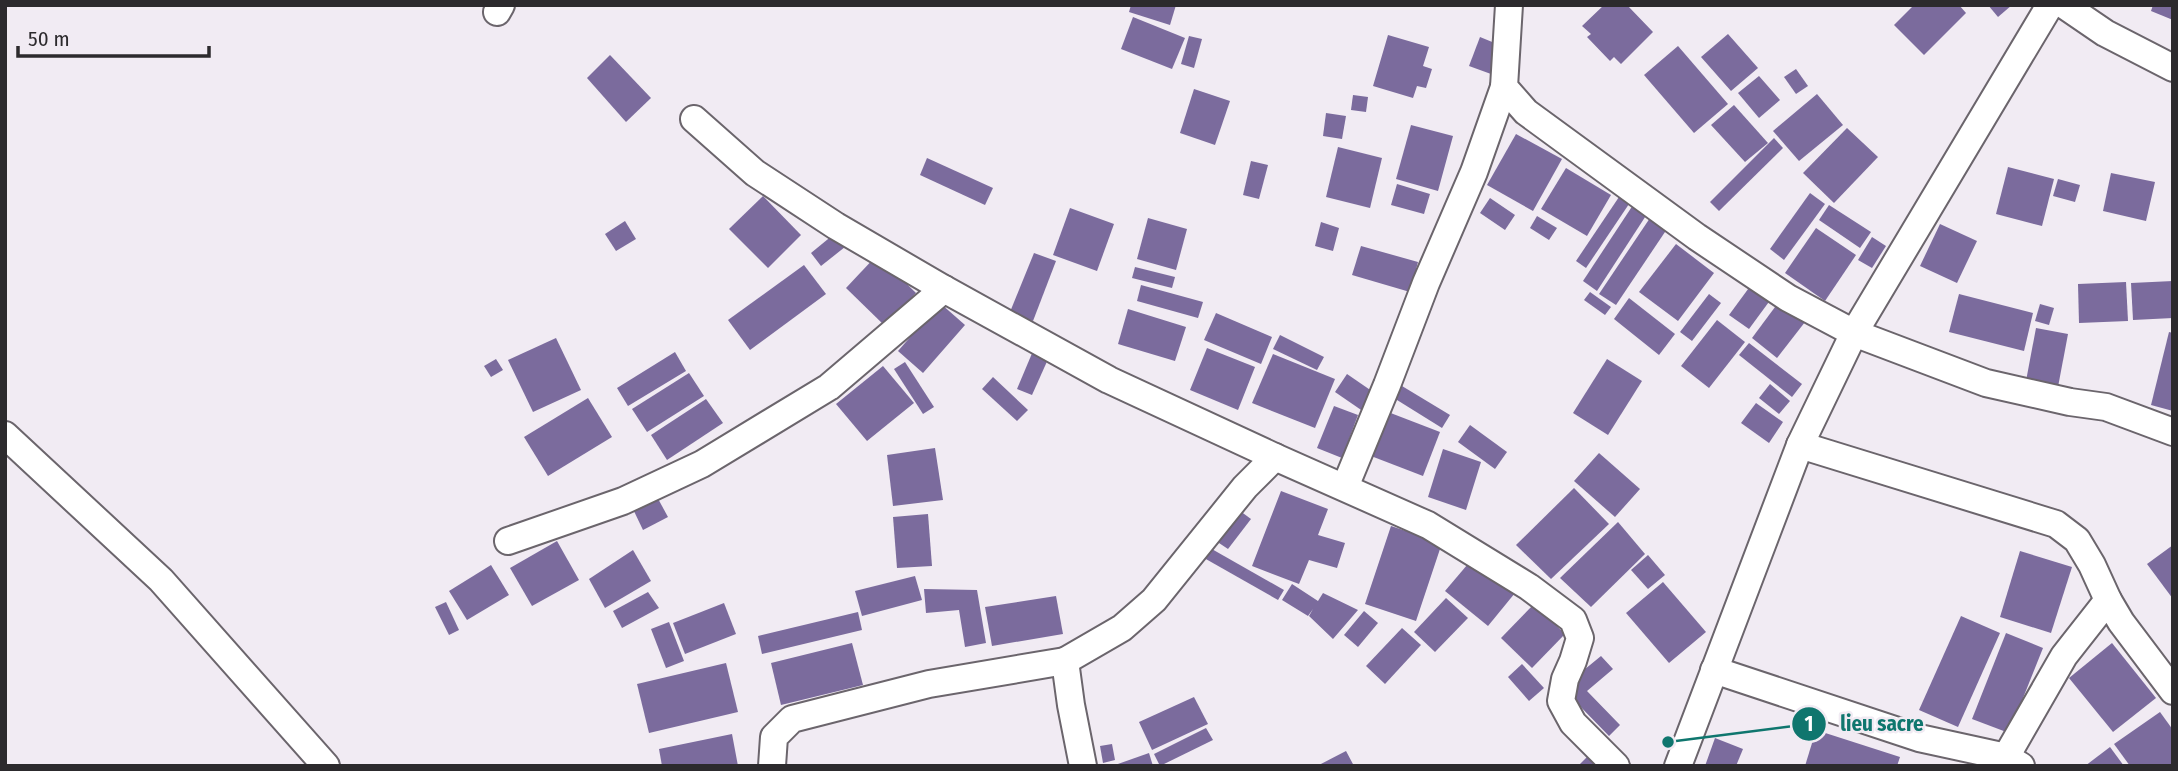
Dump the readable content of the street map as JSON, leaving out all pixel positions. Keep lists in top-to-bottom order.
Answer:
{
  "places": ["lieu sacre"],
  "scale_bar": "50 m"
}
